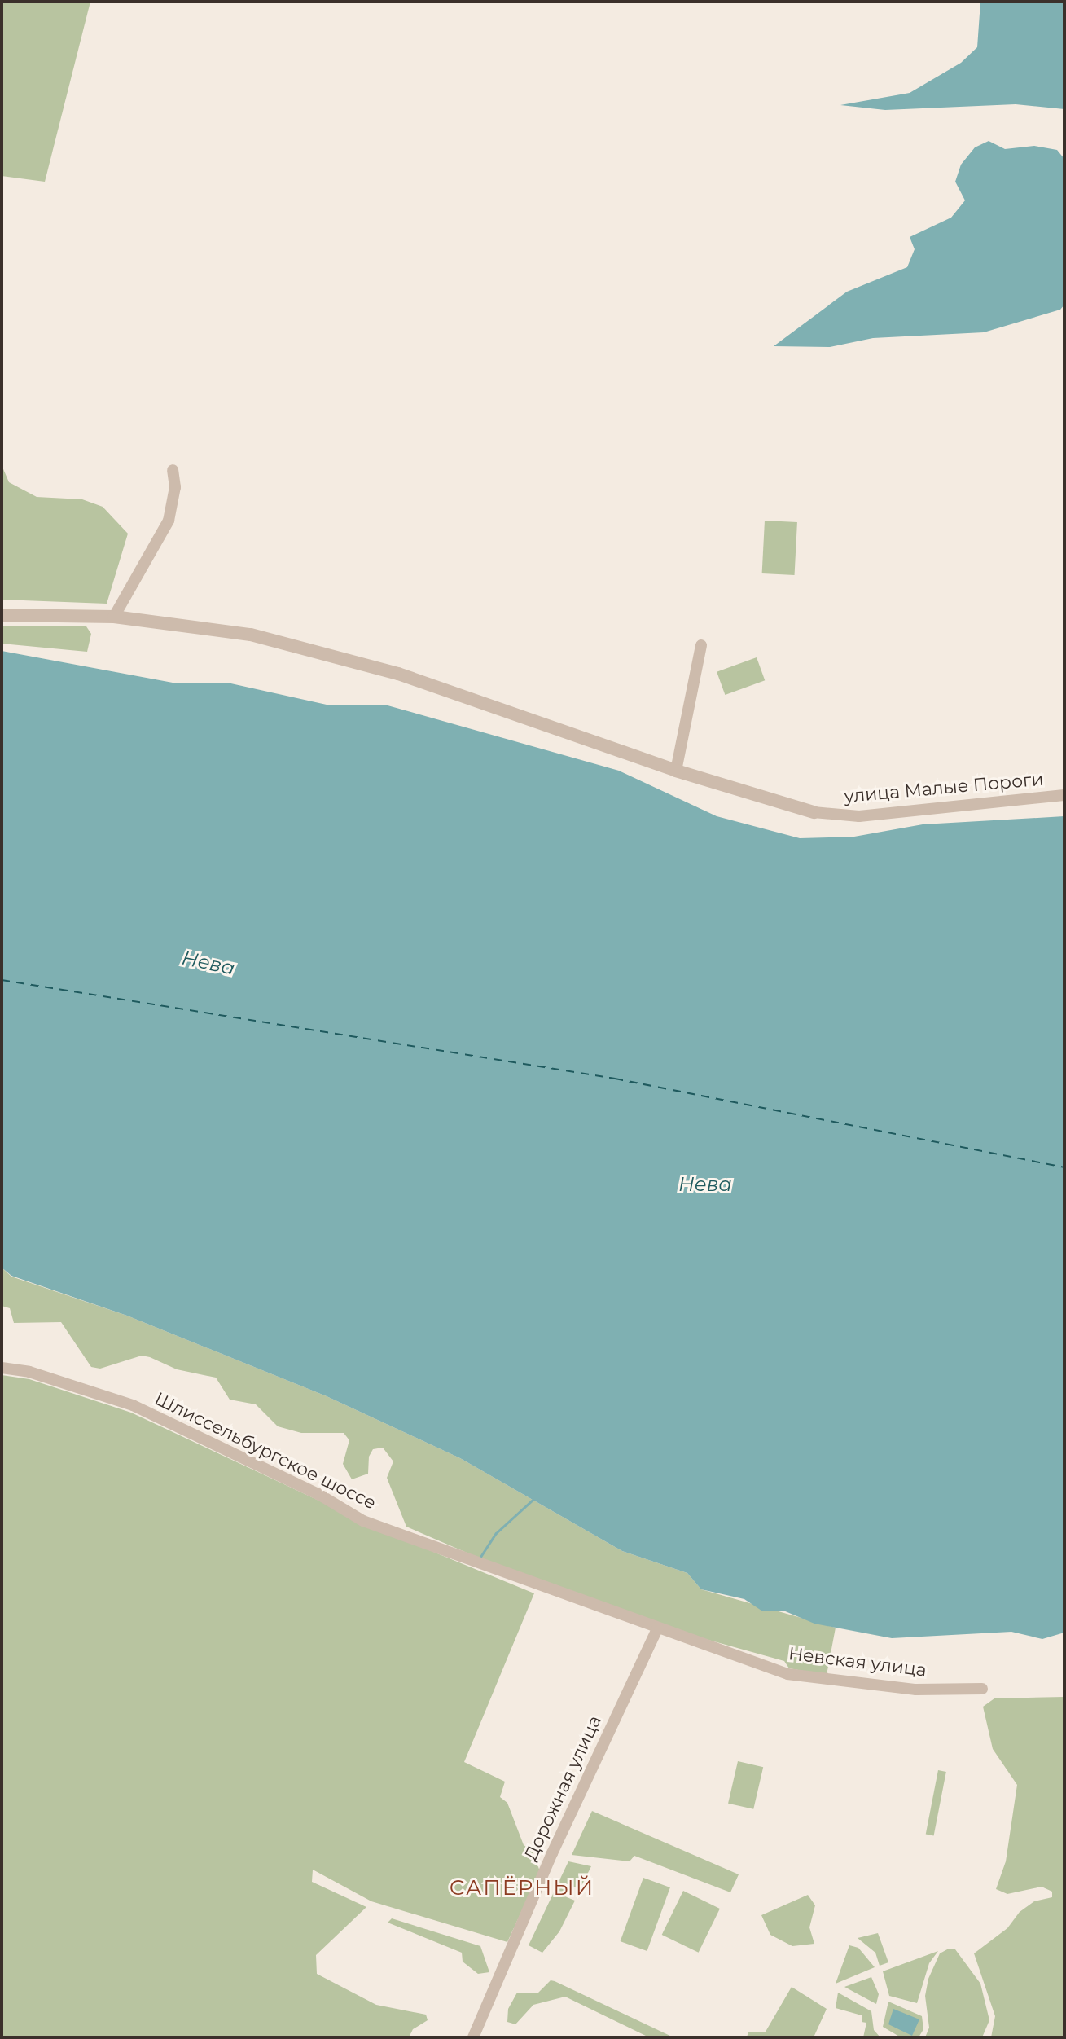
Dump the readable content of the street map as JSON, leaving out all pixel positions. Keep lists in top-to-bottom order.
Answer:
{
  "streets": {
    "street": [
      "улица Малые Пороги",
      "Шлиссельбургское шоссе",
      "Невская улица",
      "Дорожная улица"
    ]
  },
  "crossings": [
    ["Шлиссельбургское шоссе", "Невская улица"],
    ["Шлиссельбургское шоссе", "Дорожная улица"],
    ["Невская улица", "Дорожная улица"]
  ],
  "districts": ["САПЁРНЫЙ"],
  "water": ["Нева"]
}
